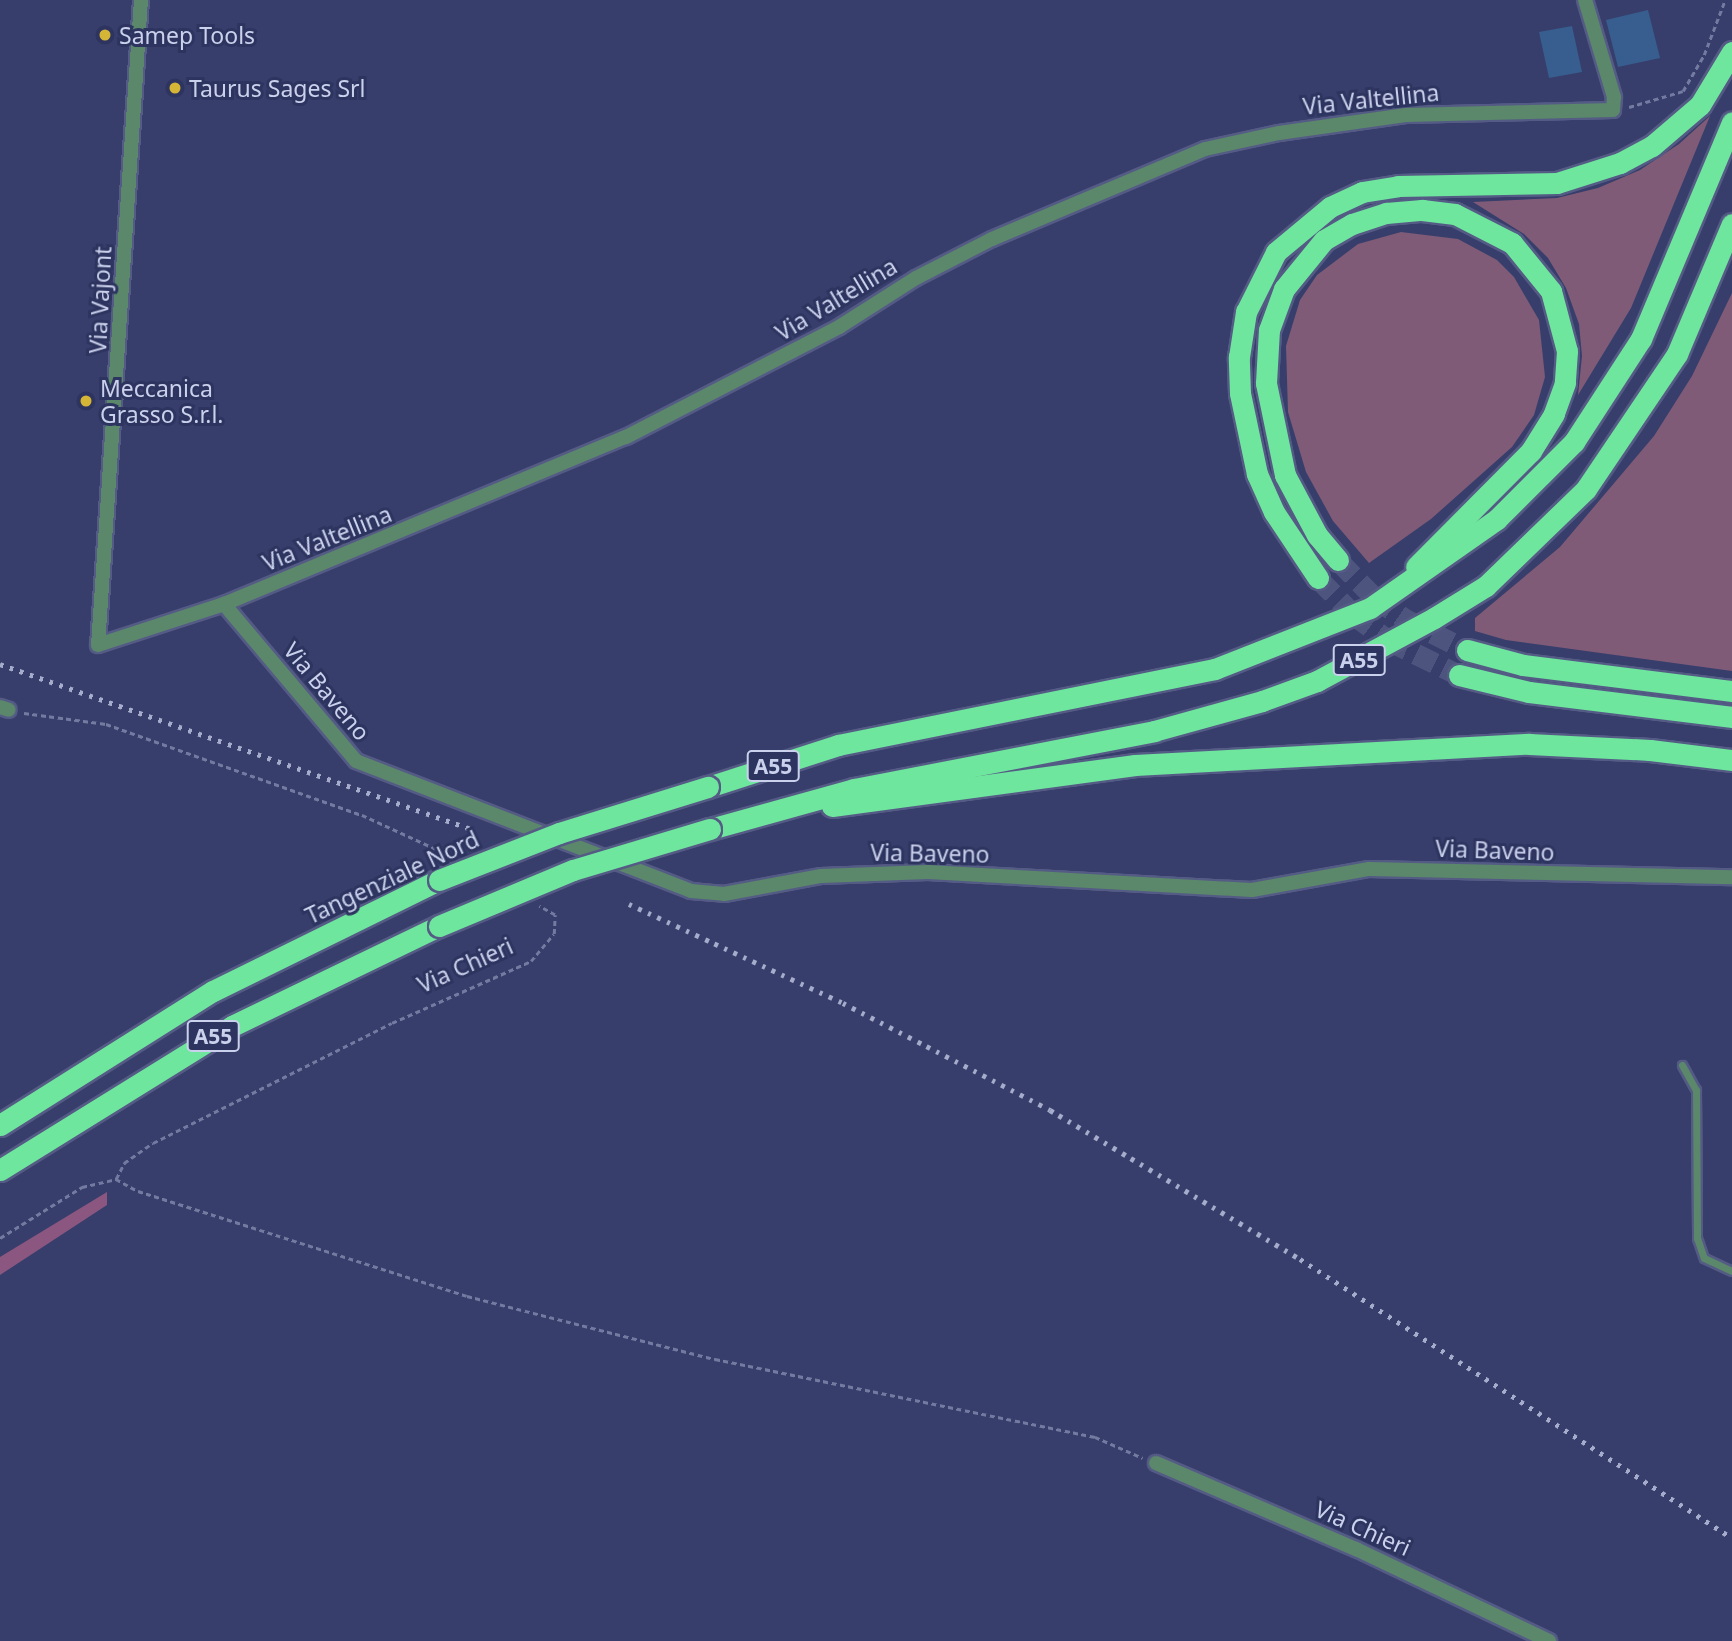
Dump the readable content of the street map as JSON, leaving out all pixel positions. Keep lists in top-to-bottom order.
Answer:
{
  "streets": {
    "highway": ["A55", "Tangenziale Nord"],
    "street": [
      "Via Valtellina",
      "Via Vajont",
      "Via Baveno",
      "Via Chieri"
    ]
  },
  "crossings": [
    ["Via Valtellina", "Via Vajont"],
    ["Via Valtellina", "Via Baveno"],
    ["A55", "Tangenziale Nord"]
  ],
  "places": ["Samep Tools", "Taurus Sages Srl", "Meccanica Grasso S.r.l."]
}
